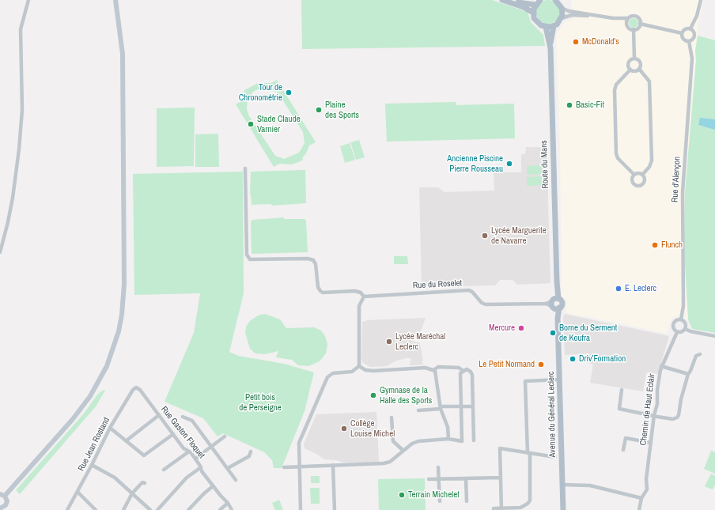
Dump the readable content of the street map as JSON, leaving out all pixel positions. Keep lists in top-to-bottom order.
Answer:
{
  "streets": {
    "main road": ["Route du Mans", "Avenue du Général Leclerc"],
    "street": [
      "Rue d'Alençon",
      "Rue du Roselet",
      "Chemin de Haut Eclair",
      "Rue Gaston Floquet",
      "Rue Jean Rostand"
    ]
  },
  "crossings": [
    ["Route du Mans", "Rue du Roselet"],
    ["Route du Mans", "Avenue du Général Leclerc"],
    ["Rue d'Alençon", "Chemin de Haut Eclair"],
    ["Rue du Roselet", "Avenue du Général Leclerc"],
    ["Rue Gaston Floquet", "Rue Jean Rostand"]
  ],
  "parks": ["Petit bois de Perseigne"],
  "places": [
    "McDonald's",
    "Tour de Chronométrie",
    "Basic-Fit",
    "Plaine des Sports",
    "Stade Claude Varnier",
    "Ancienne Piscine Pierre Rousseau",
    "Lycée Marguerite de Navarre",
    "Flunch",
    "E. Leclerc",
    "Mercure",
    "Borne du Serment de Koufra",
    "Lycée Maréchal Leclerc",
    "Driv’Formation",
    "Le Petit Normand",
    "Gymnase de la Halle des Sports",
    "Collège Louise Michel",
    "Terrain Michelet"
  ]
}
